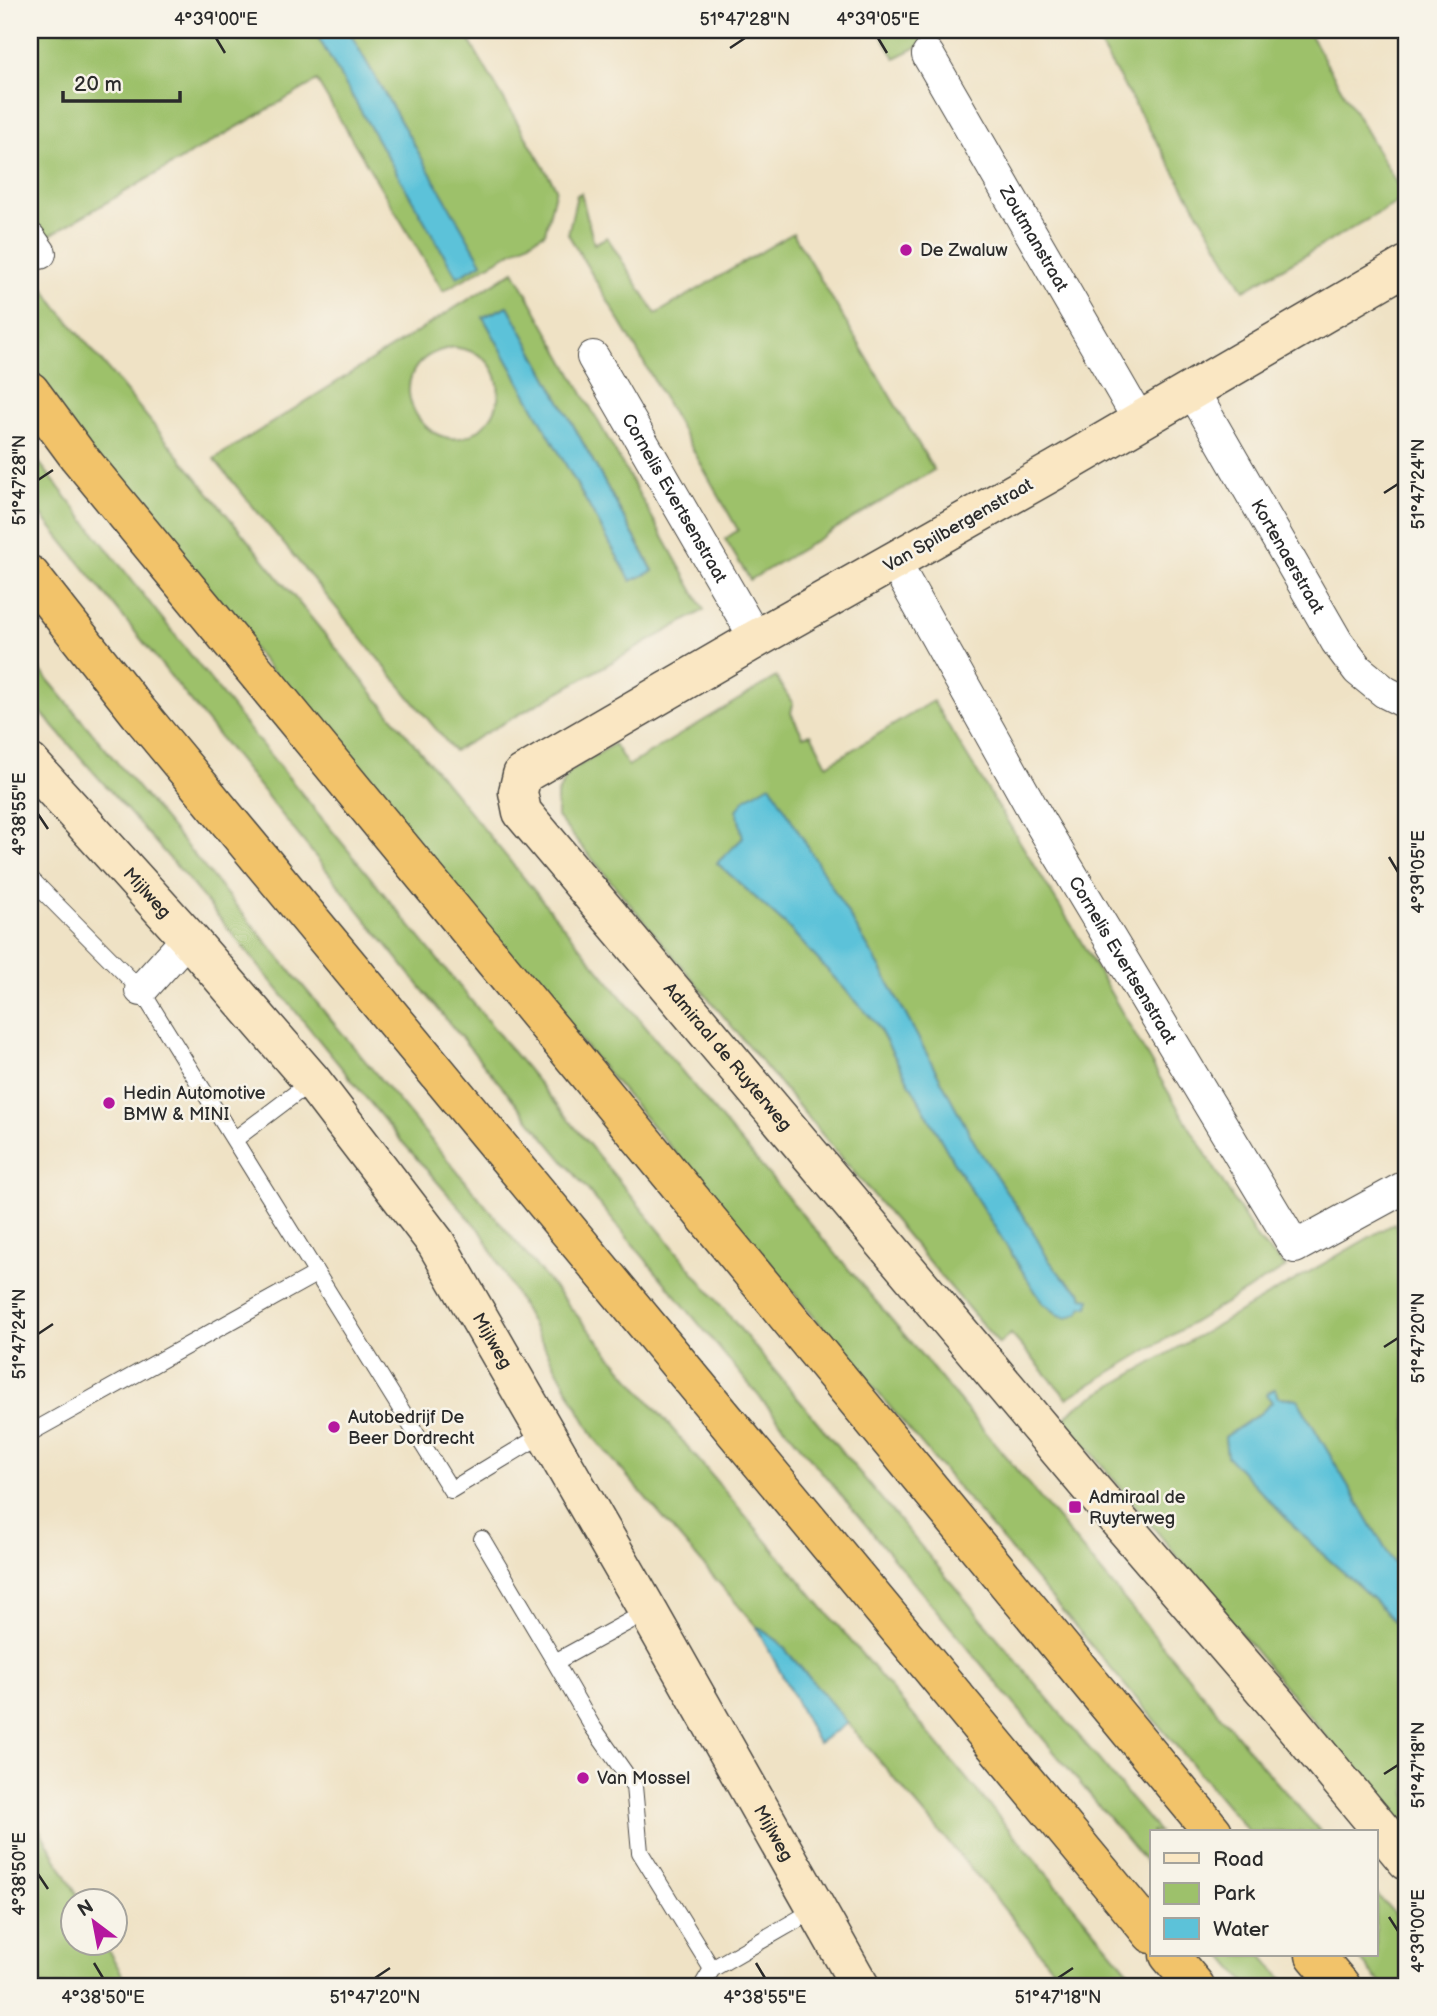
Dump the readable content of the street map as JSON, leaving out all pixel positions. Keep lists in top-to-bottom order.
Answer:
{
  "streets": {
    "street": [
      "Zoutmanstraat",
      "Cornelis Evertsenstraat",
      "Van Spilbergenstraat",
      "Kortenaerstraat",
      "Mijlweg",
      "Admiraal de Ruyterweg"
    ]
  },
  "crossings": [
    ["Zoutmanstraat", "Van Spilbergenstraat"],
    ["Cornelis Evertsenstraat", "Van Spilbergenstraat"],
    ["Van Spilbergenstraat", "Kortenaerstraat"],
    ["Van Spilbergenstraat", "Admiraal de Ruyterweg"]
  ],
  "places": {
    "other": [
      "De Zwaluw",
      "Hedin Automotive BMW & MINI",
      "Autobedrijf De Beer Dordrecht",
      "Van Mossel"
    ],
    "transit": ["Admiraal de Ruyterweg"]
  },
  "legend": ["Road", "Park", "Water"],
  "scale_bar": "20 m",
  "north": "top left",
  "coordinates": [
    "4°39'00\"E",
    "51°47'28\"N",
    "4°39'05\"E",
    "51°47'24\"N",
    "4°38'55\"E",
    "51°47'20\"N",
    "51°47'18\"N",
    "4°38'50\"E"
  ]
}
